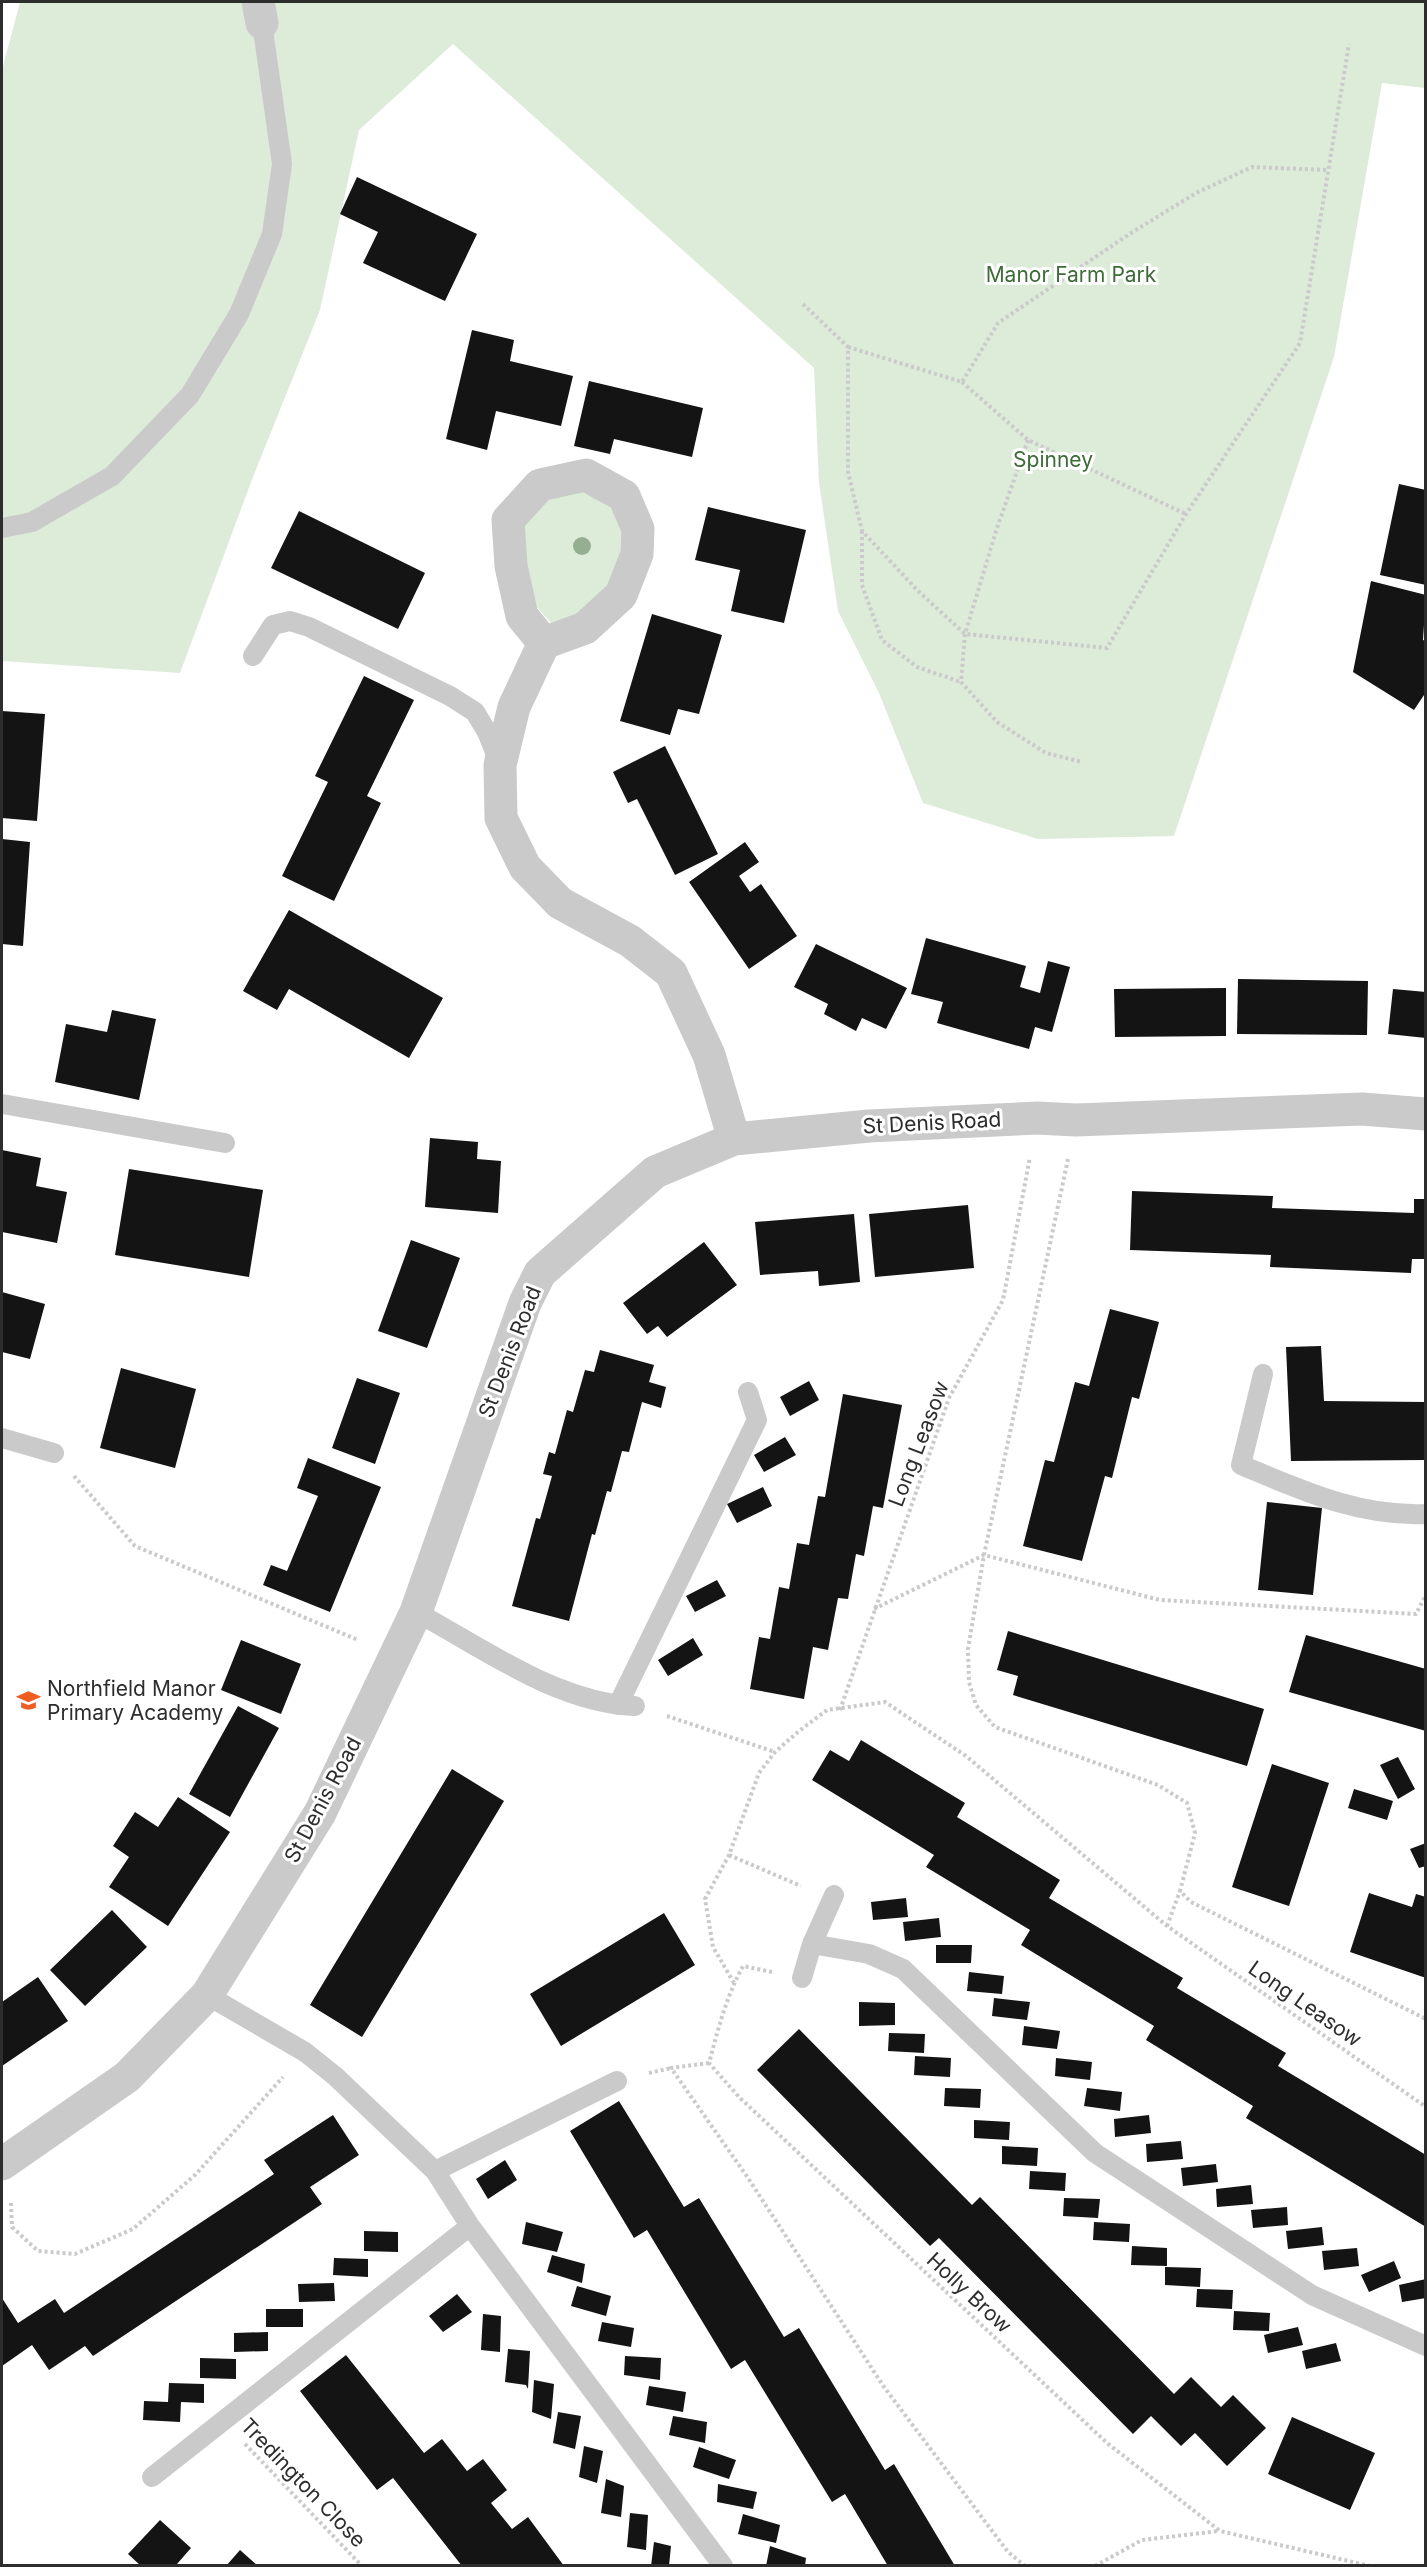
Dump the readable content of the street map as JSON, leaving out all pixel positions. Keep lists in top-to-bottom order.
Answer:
{
  "streets": {
    "street": ["St Denis Road"],
    "path": ["Long Leasow", "Holly Brow", "Tredington Close"]
  },
  "crossings": [
    ["St Denis Road", "Long Leasow"]
  ],
  "parks": ["Manor Farm Park", "Spinney"],
  "places": {
    "school or university": ["Northfield Manor Primary Academy"]
  }
}
